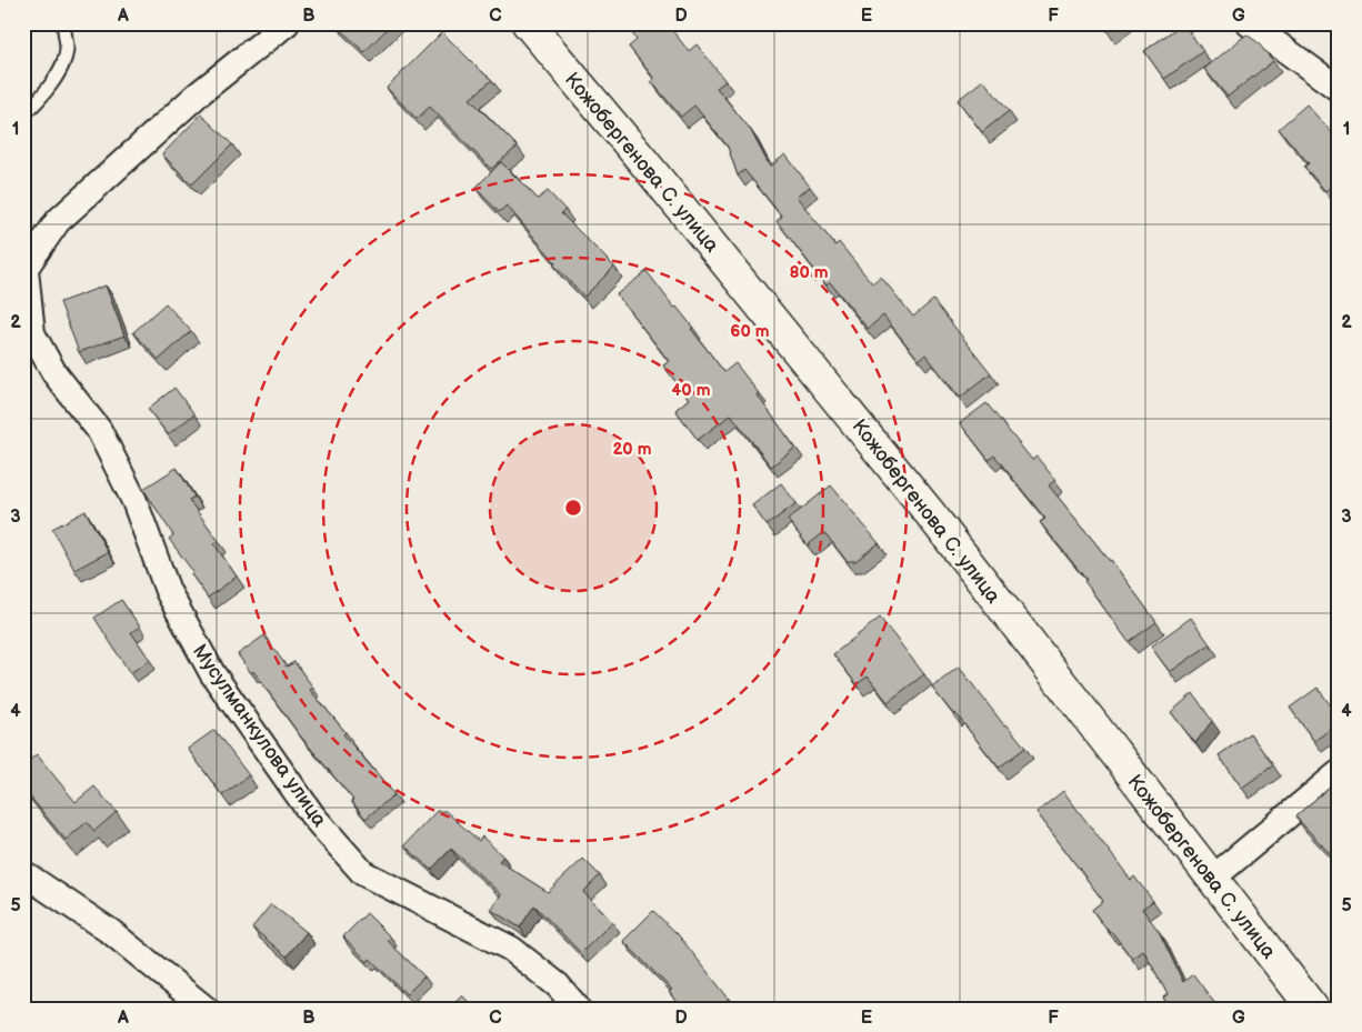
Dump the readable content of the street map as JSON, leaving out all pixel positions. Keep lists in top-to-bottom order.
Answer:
{
  "streets": {
    "main road": ["Кожобергенова С. улица"],
    "street": ["Мусулманкулова улица"]
  },
  "grid": {
    "columns": [
      "A",
      "B",
      "C",
      "D",
      "E",
      "F",
      "G"
    ],
    "rows": [
      "1",
      "2",
      "3",
      "4",
      "5"
    ]
  },
  "rings": [
    "80 m",
    "60 m",
    "40 m",
    "20 m"
  ]
}
